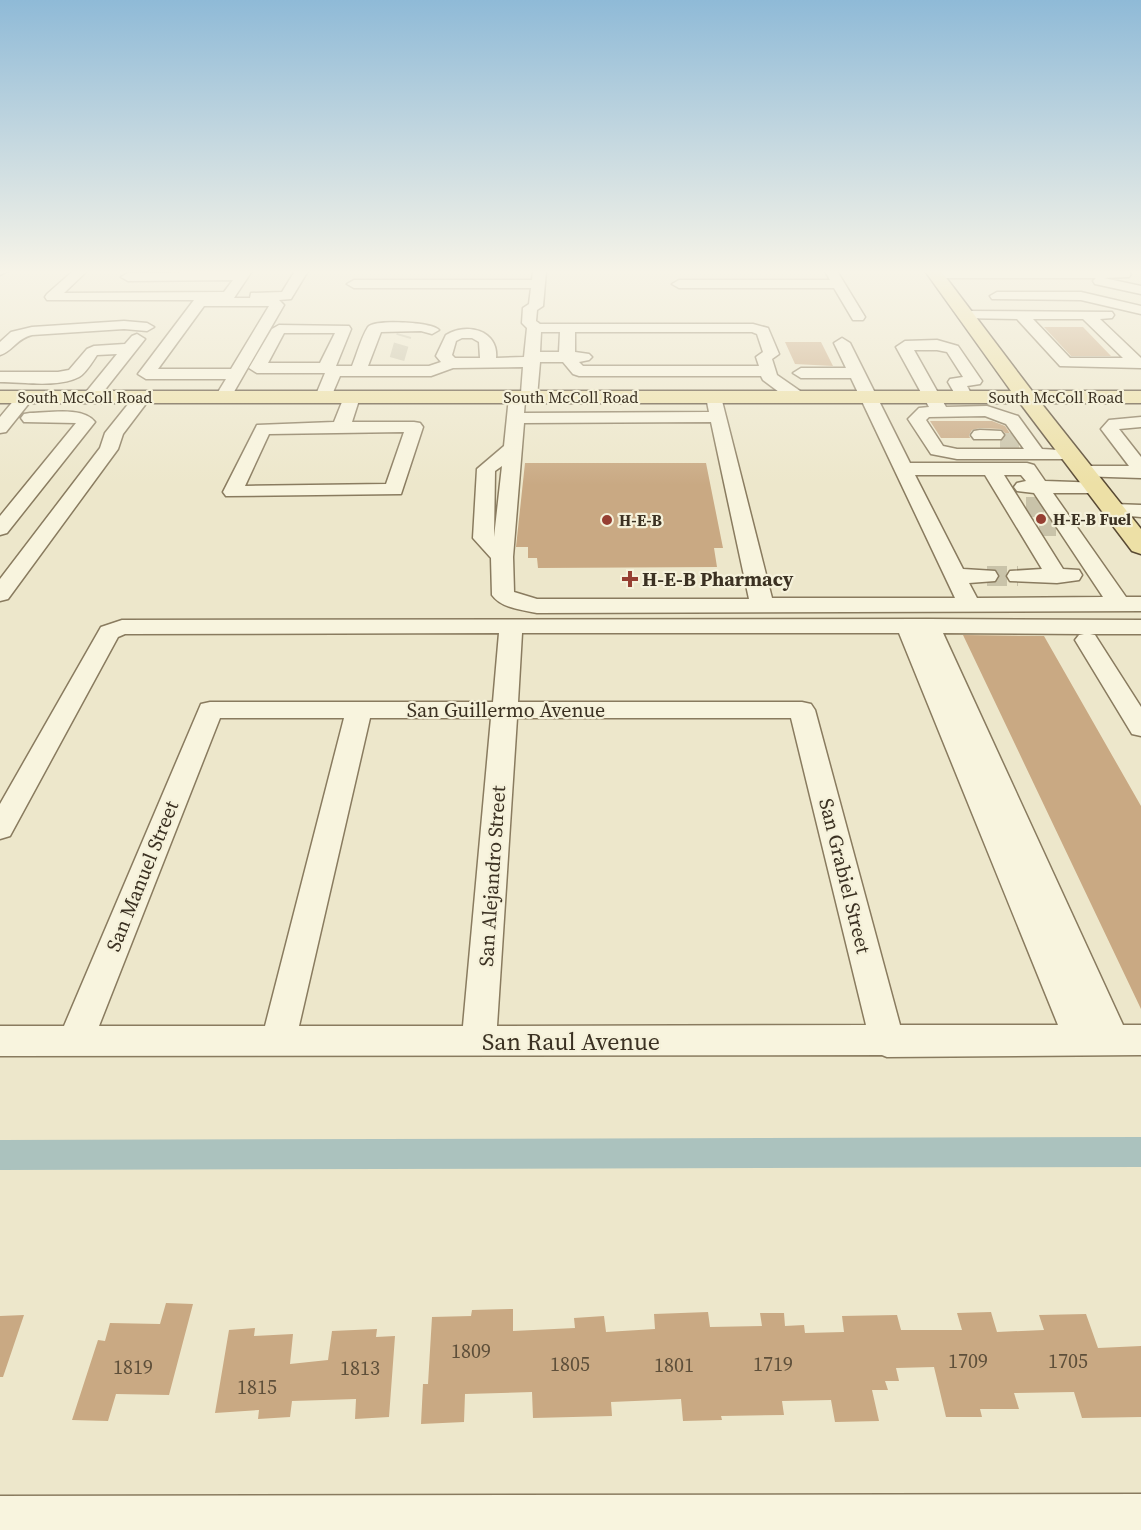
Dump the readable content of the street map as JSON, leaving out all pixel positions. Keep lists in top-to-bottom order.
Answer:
{
  "streets": {
    "main road": ["South McColl Road"],
    "street": [
      "San Guillermo Avenue",
      "San Manuel Street",
      "San Alejandro Street",
      "San Grabiel Street",
      "San Raul Avenue"
    ]
  },
  "crossings": [
    ["San Guillermo Avenue", "San Manuel Street"],
    ["San Guillermo Avenue", "San Alejandro Street"],
    ["San Guillermo Avenue", "San Grabiel Street"],
    ["San Manuel Street", "San Raul Avenue"],
    ["San Alejandro Street", "San Raul Avenue"],
    ["San Grabiel Street", "San Raul Avenue"]
  ],
  "places": {
    "other": ["H-E-B Fuel", "H-E-B"],
    "health": ["H-E-B Pharmacy"]
  },
  "house_numbers": [
    "1809",
    "1709",
    "1705",
    "1805",
    "1719",
    "1801",
    "1819",
    "1813",
    "1815"
  ]
}
